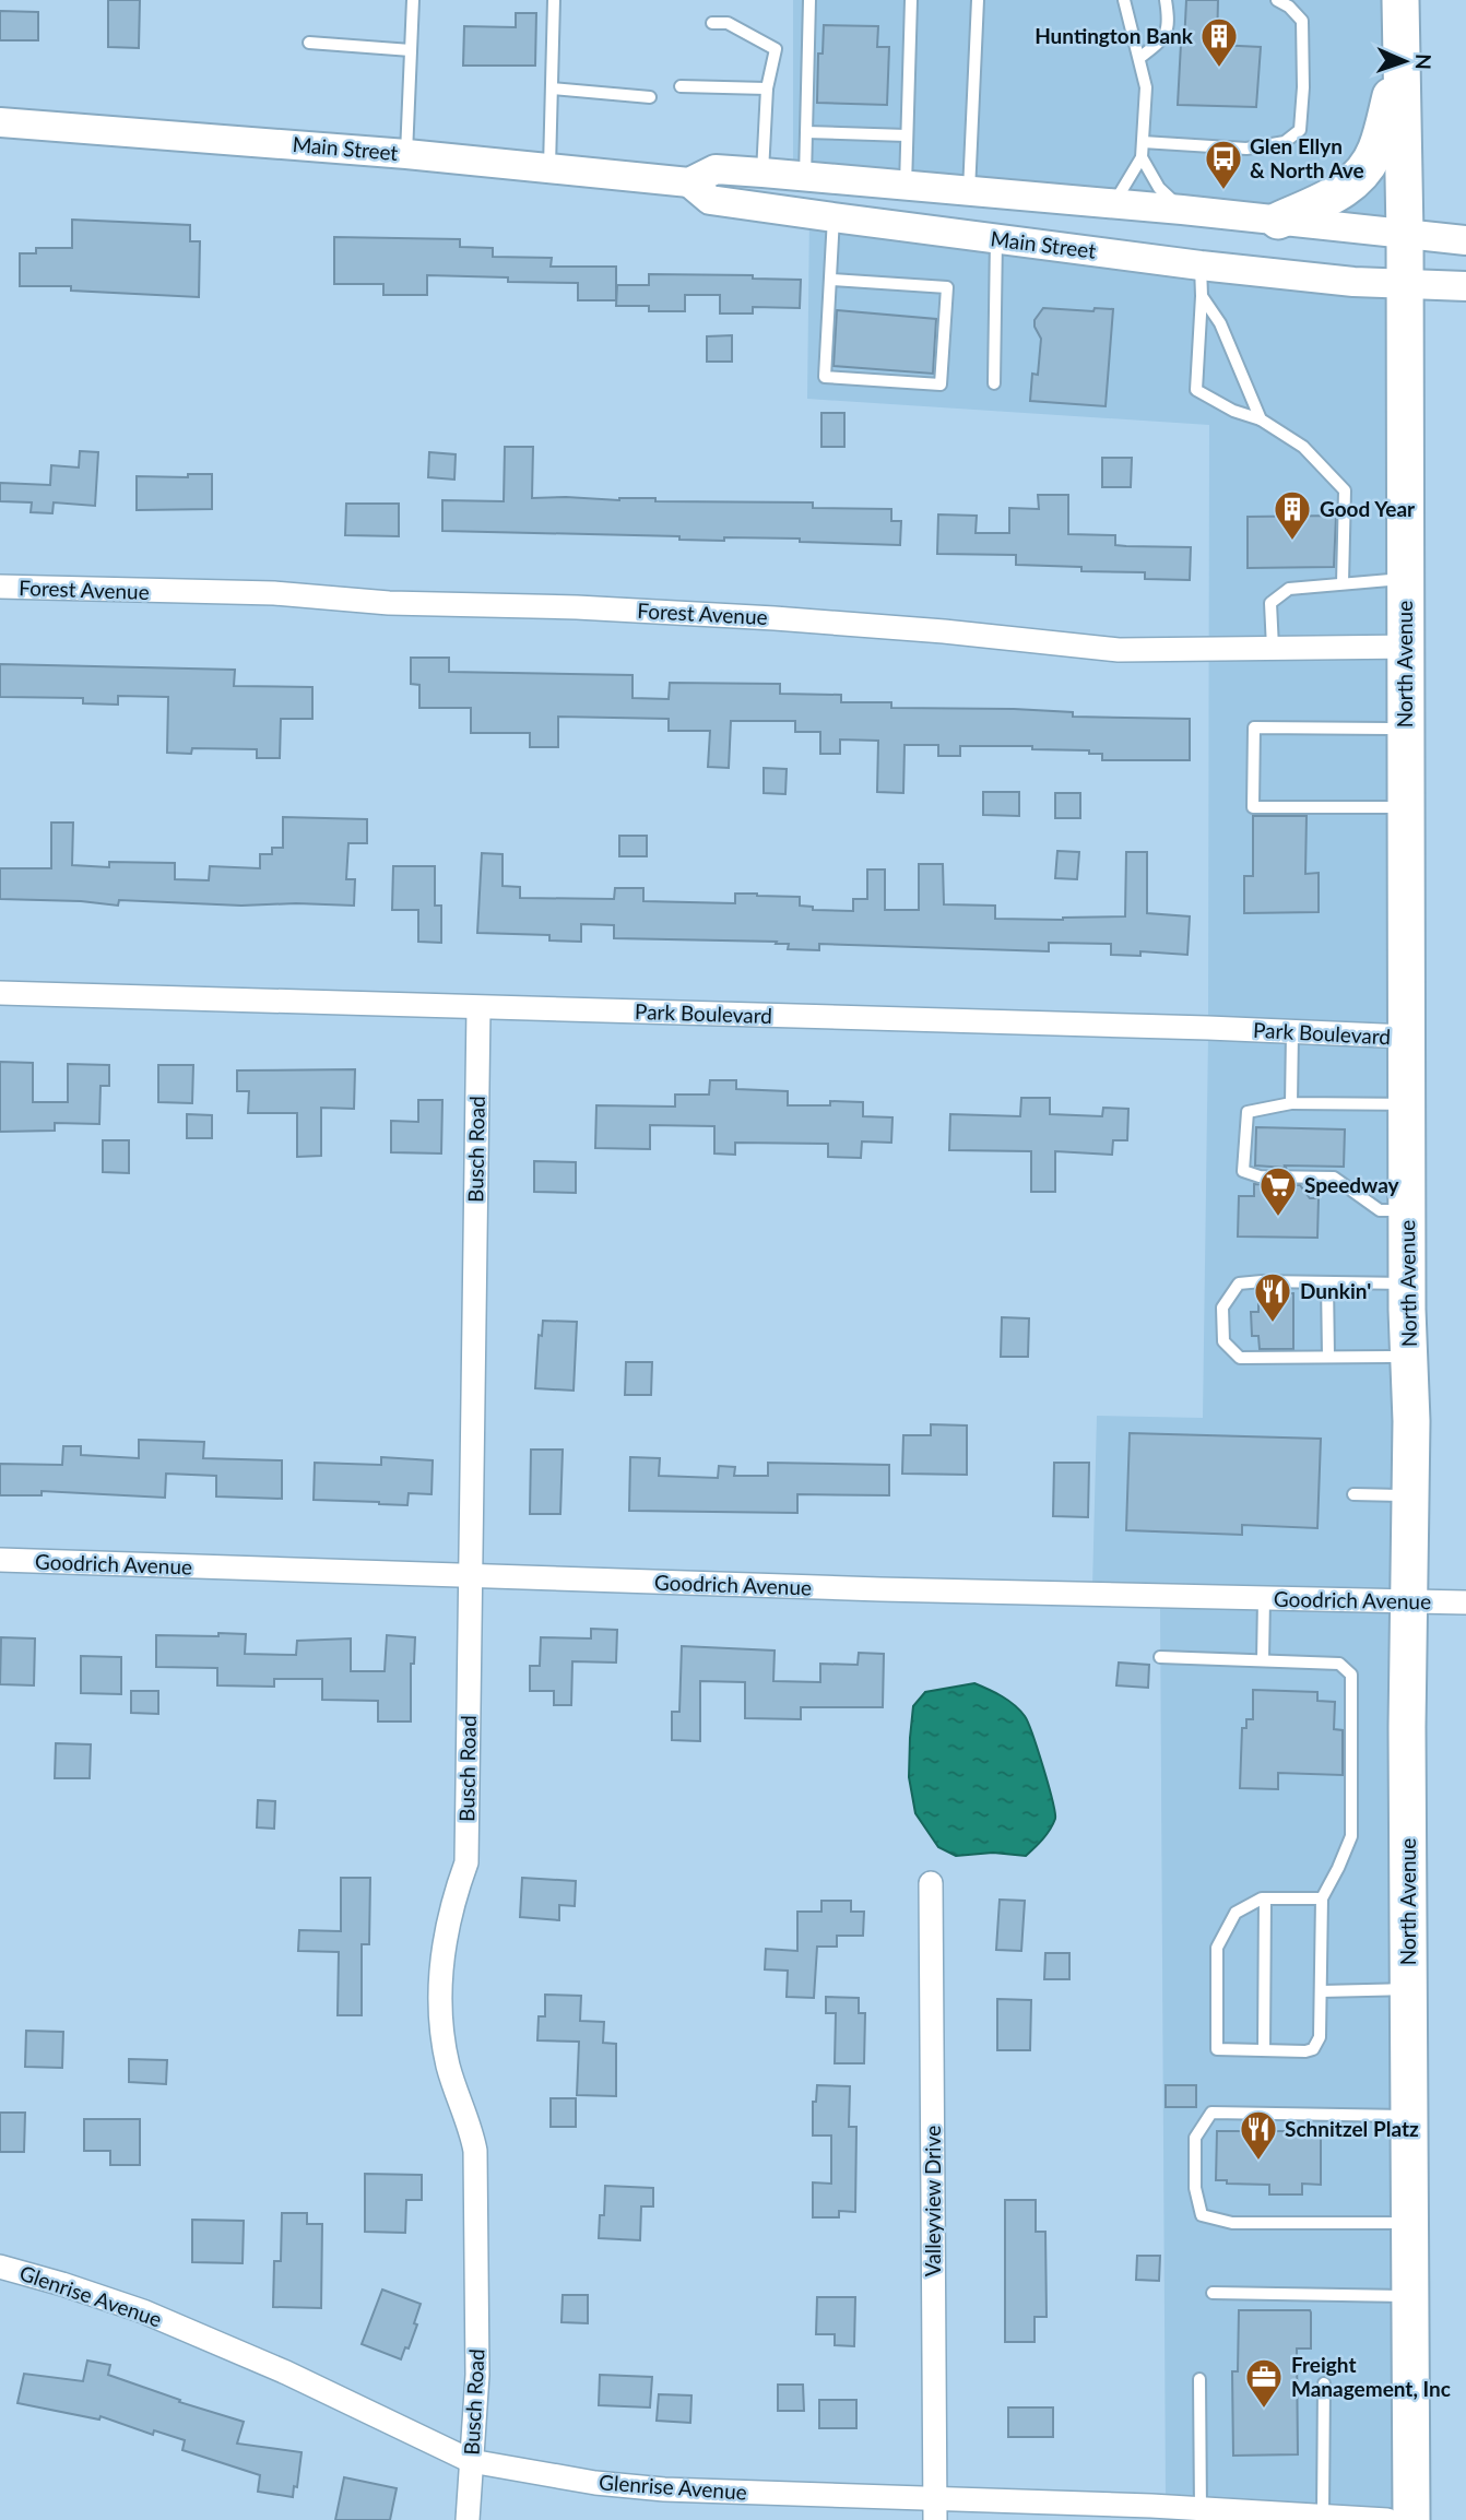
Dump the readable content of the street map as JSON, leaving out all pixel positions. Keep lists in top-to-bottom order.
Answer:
{
  "streets": {
    "main road": ["North Avenue"],
    "street": [
      "Main Street",
      "Forest Avenue",
      "Park Boulevard",
      "Busch Road",
      "Goodrich Avenue",
      "Valleyview Drive",
      "Glenrise Avenue"
    ]
  },
  "crossings": [
    ["Main Street", "North Avenue"],
    ["Forest Avenue", "North Avenue"],
    ["North Avenue", "Park Boulevard"],
    ["North Avenue", "Goodrich Avenue"],
    ["Park Boulevard", "Busch Road"],
    ["Busch Road", "Goodrich Avenue"],
    ["Busch Road", "Glenrise Avenue"],
    ["Valleyview Drive", "Glenrise Avenue"]
  ],
  "places": {
    "building": ["Huntington Bank", "Good Year"],
    "bus stop": ["Glen Ellyn & North Ave"],
    "supermarket": ["Speedway"],
    "restaurant": ["Dunkin'", "Schnitzel Platz"],
    "office": ["Freight Management, Inc"]
  },
  "north": "right"
}
